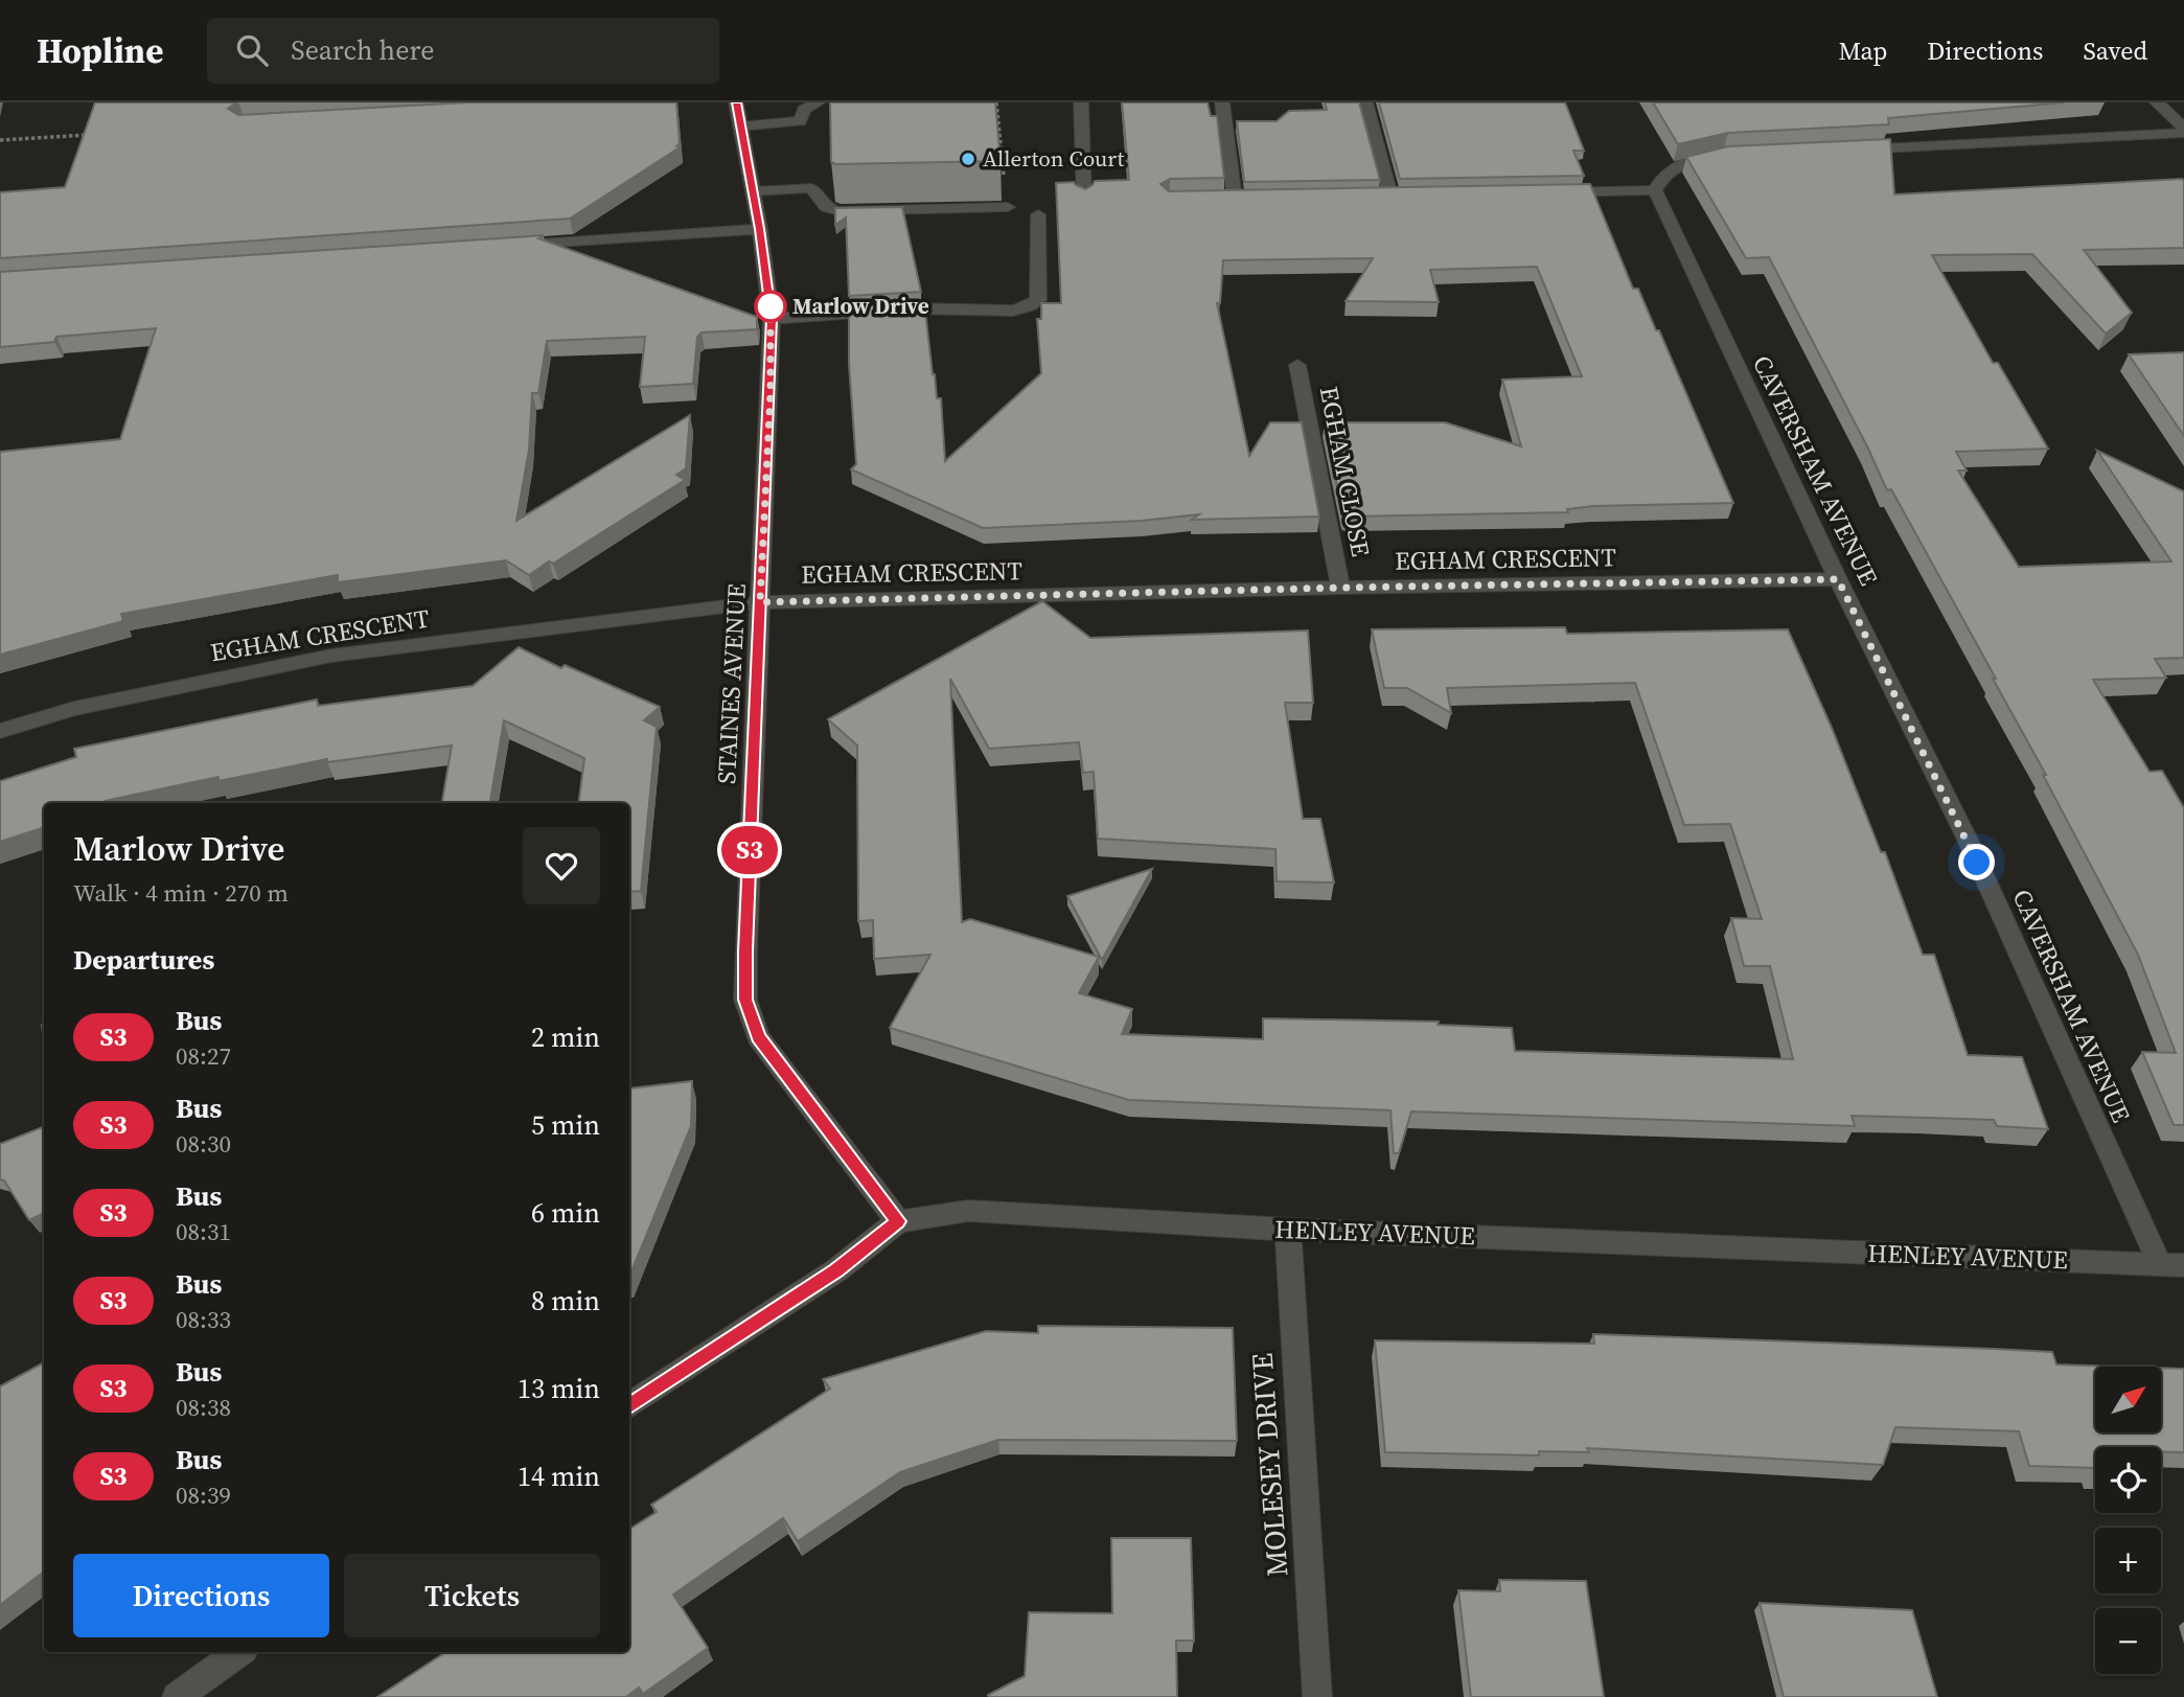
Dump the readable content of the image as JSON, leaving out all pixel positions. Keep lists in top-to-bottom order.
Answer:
{
  "streets": {
    "street": [
      "CAVERSHAM AVENUE",
      "EGHAM CLOSE",
      "EGHAM CRESCENT",
      "STAINES AVENUE",
      "HENLEY AVENUE",
      "MOLESEY DRIVE"
    ]
  },
  "crossings": [
    ["CAVERSHAM AVENUE", "EGHAM CRESCENT"],
    ["CAVERSHAM AVENUE", "HENLEY AVENUE"],
    ["EGHAM CLOSE", "EGHAM CRESCENT"],
    ["EGHAM CRESCENT", "STAINES AVENUE"],
    ["STAINES AVENUE", "HENLEY AVENUE"],
    ["HENLEY AVENUE", "MOLESEY DRIVE"]
  ],
  "places": ["Allerton Court", "Marlow Drive"],
  "lines": ["bus line S3"],
  "north": "top right",
  "page": {
    "header": "Hopline",
    "search": "Search here",
    "nav": ["Map", "Directions", "Saved"],
    "on_map": "S3",
    "heading": [
      ["Marlow Drive", "Walk · 4 min · 270 m"],
      "Departures"
    ],
    "list": [
      {
        "mark": "S3",
        "name": "Bus",
        "note": "08:27",
        "value": "2 min"
      },
      {
        "mark": "S3",
        "name": "Bus",
        "note": "08:30",
        "value": "5 min"
      },
      {
        "mark": "S3",
        "name": "Bus",
        "note": "08:31",
        "value": "6 min"
      },
      {
        "mark": "S3",
        "name": "Bus",
        "note": "08:33",
        "value": "8 min"
      },
      {
        "mark": "S3",
        "name": "Bus",
        "note": "08:38",
        "value": "13 min"
      },
      {
        "mark": "S3",
        "name": "Bus",
        "note": "08:39",
        "value": "14 min"
      }
    ],
    "map_buttons": ["+", "−"],
    "buttons": ["Directions", "Tickets"]
  }
}
